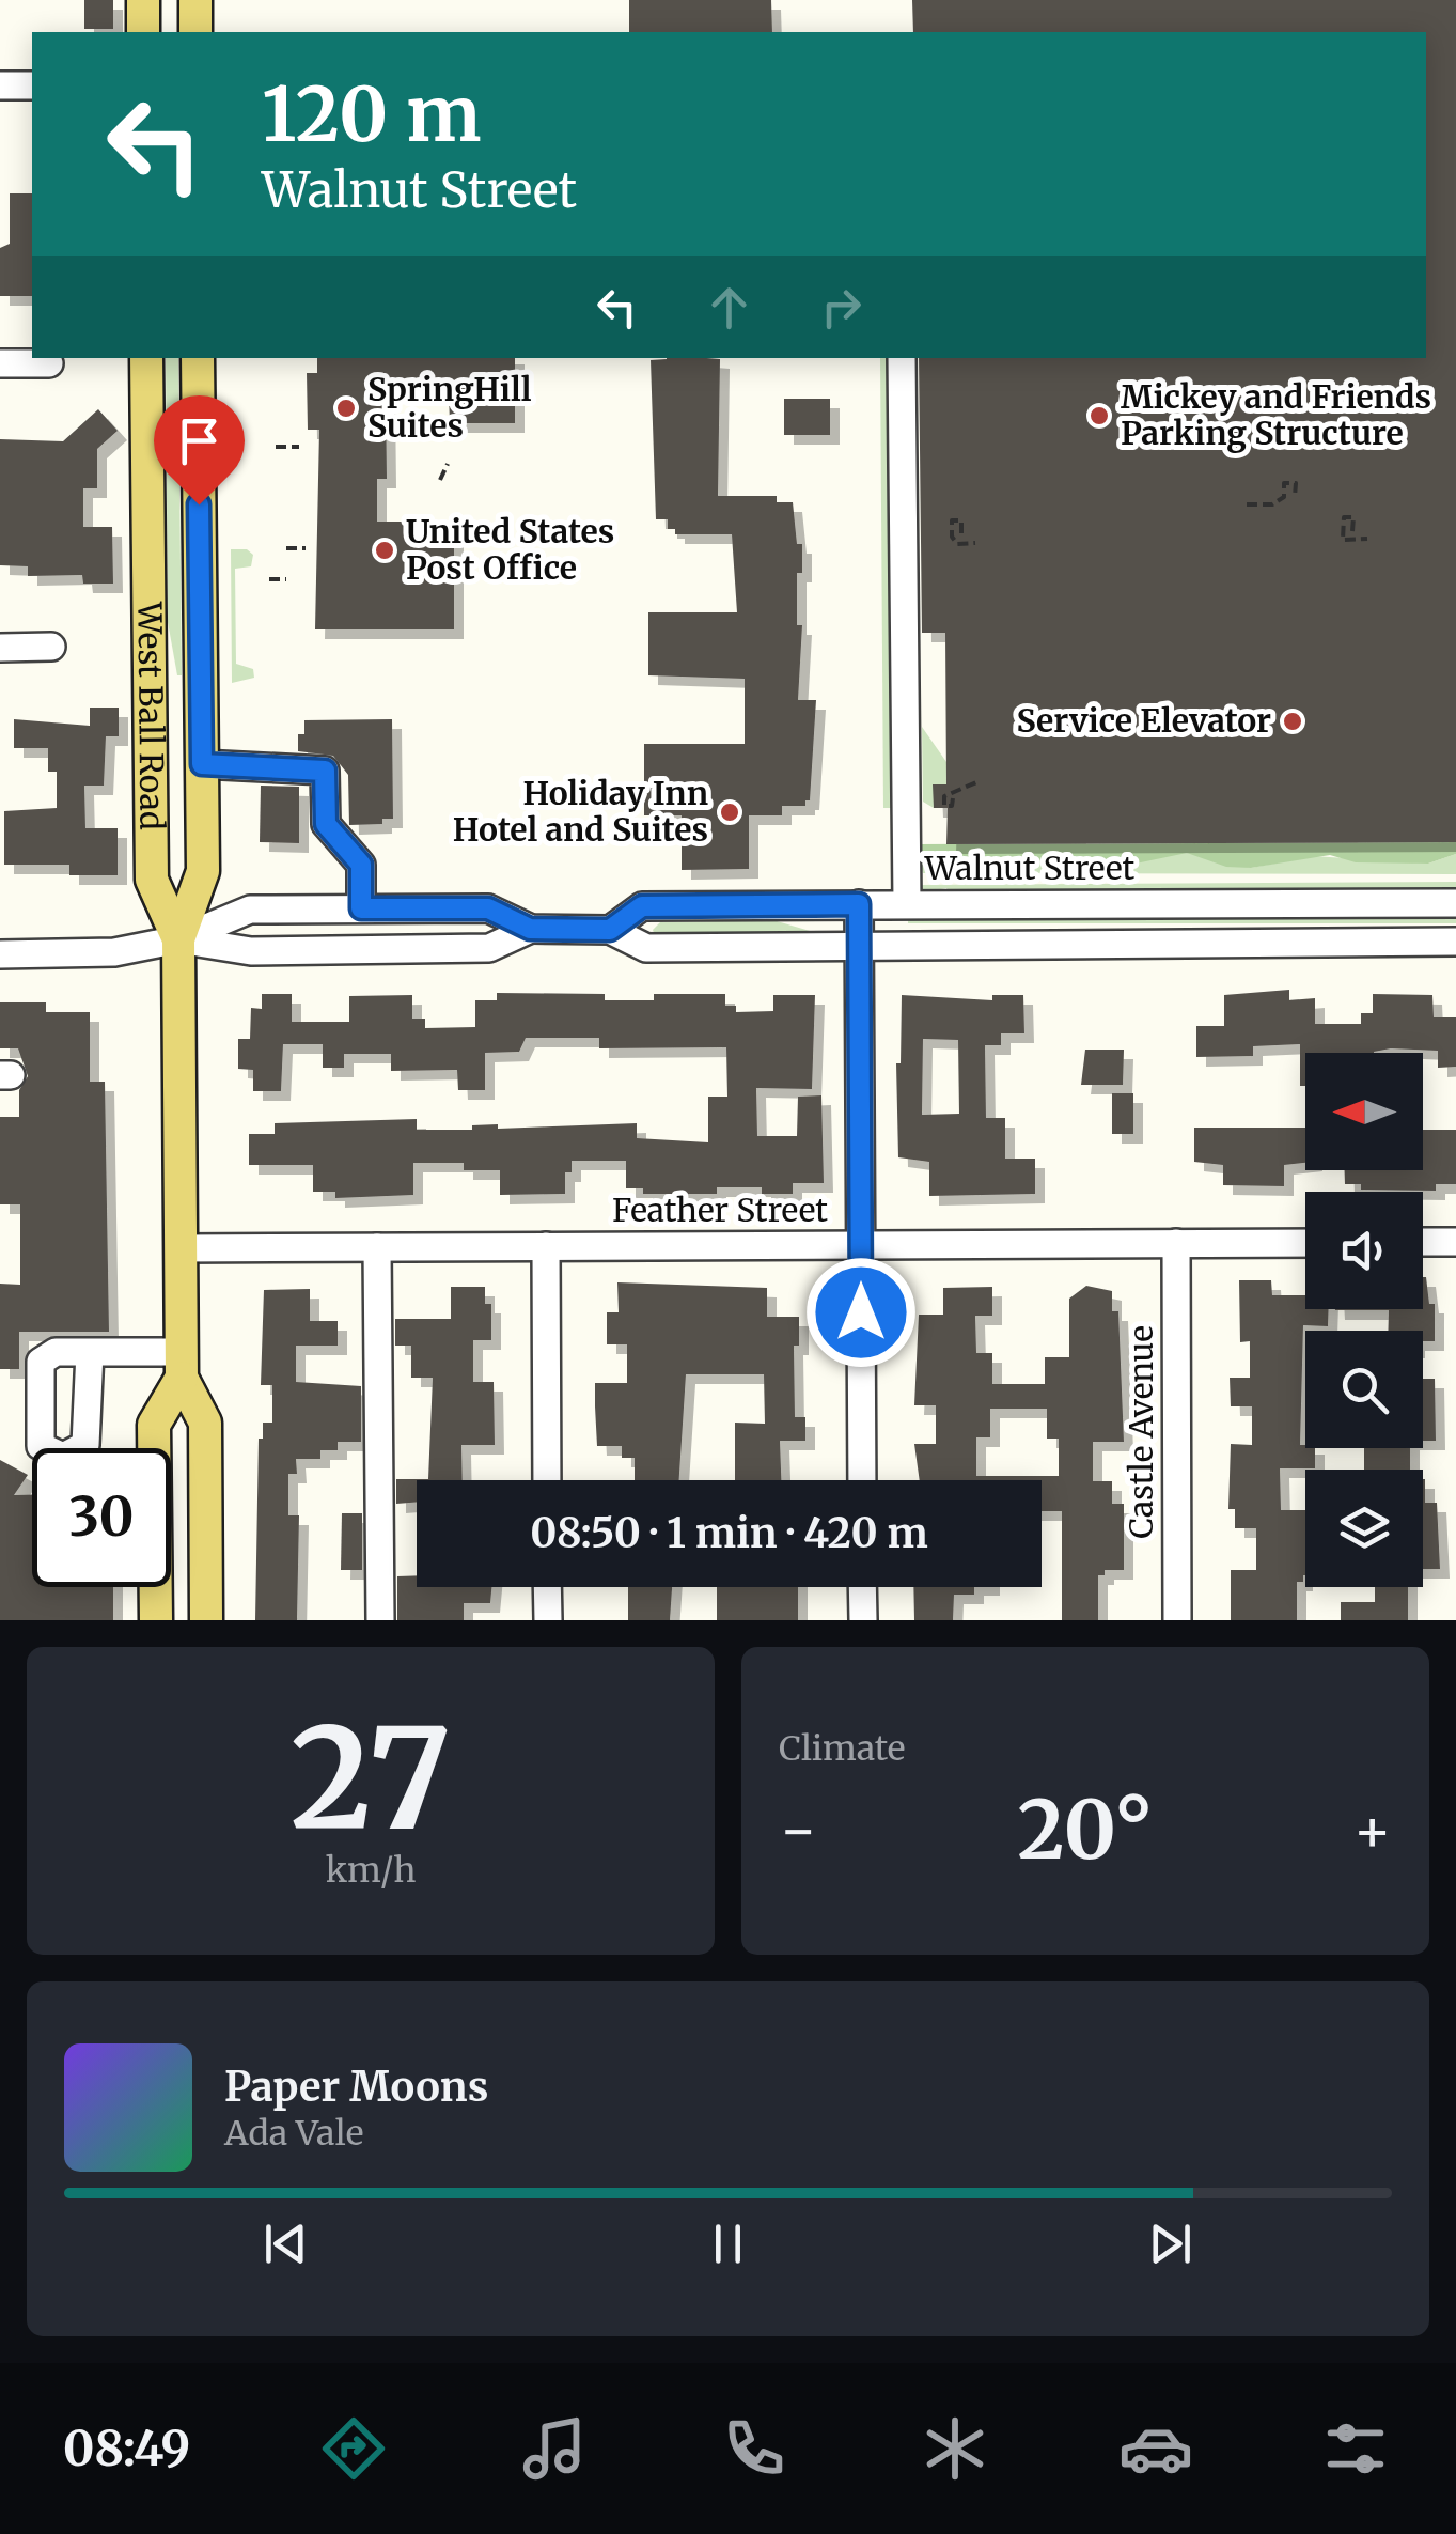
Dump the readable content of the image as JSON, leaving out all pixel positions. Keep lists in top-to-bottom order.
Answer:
{
  "streets": {
    "main road": ["West Ball Road"],
    "street": ["Walnut Street", "Feather Street", "Castle Avenue"]
  },
  "crossings": [
    ["West Ball Road", "Walnut Street"],
    ["West Ball Road", "Feather Street"],
    ["Feather Street", "Castle Avenue"]
  ],
  "places": [
    "SpringHill Suites",
    "Mickey and Friends Parking Structure",
    "United States Post Office",
    "Service Elevator",
    "Holiday Inn Hotel and Suites"
  ],
  "north": "left",
  "page": {
    "turn": ["120 m", "Walnut Street"],
    "limit": "30",
    "trip": "08:50 · 1 min · 420 m",
    "tile": [
      ["27", "km/h"],
      "Climate"
    ],
    "heat": ["−", "20°", "+"],
    "song": ["Paper Moons", "Ada Vale"],
    "tabs": "08:49"
  }
}
